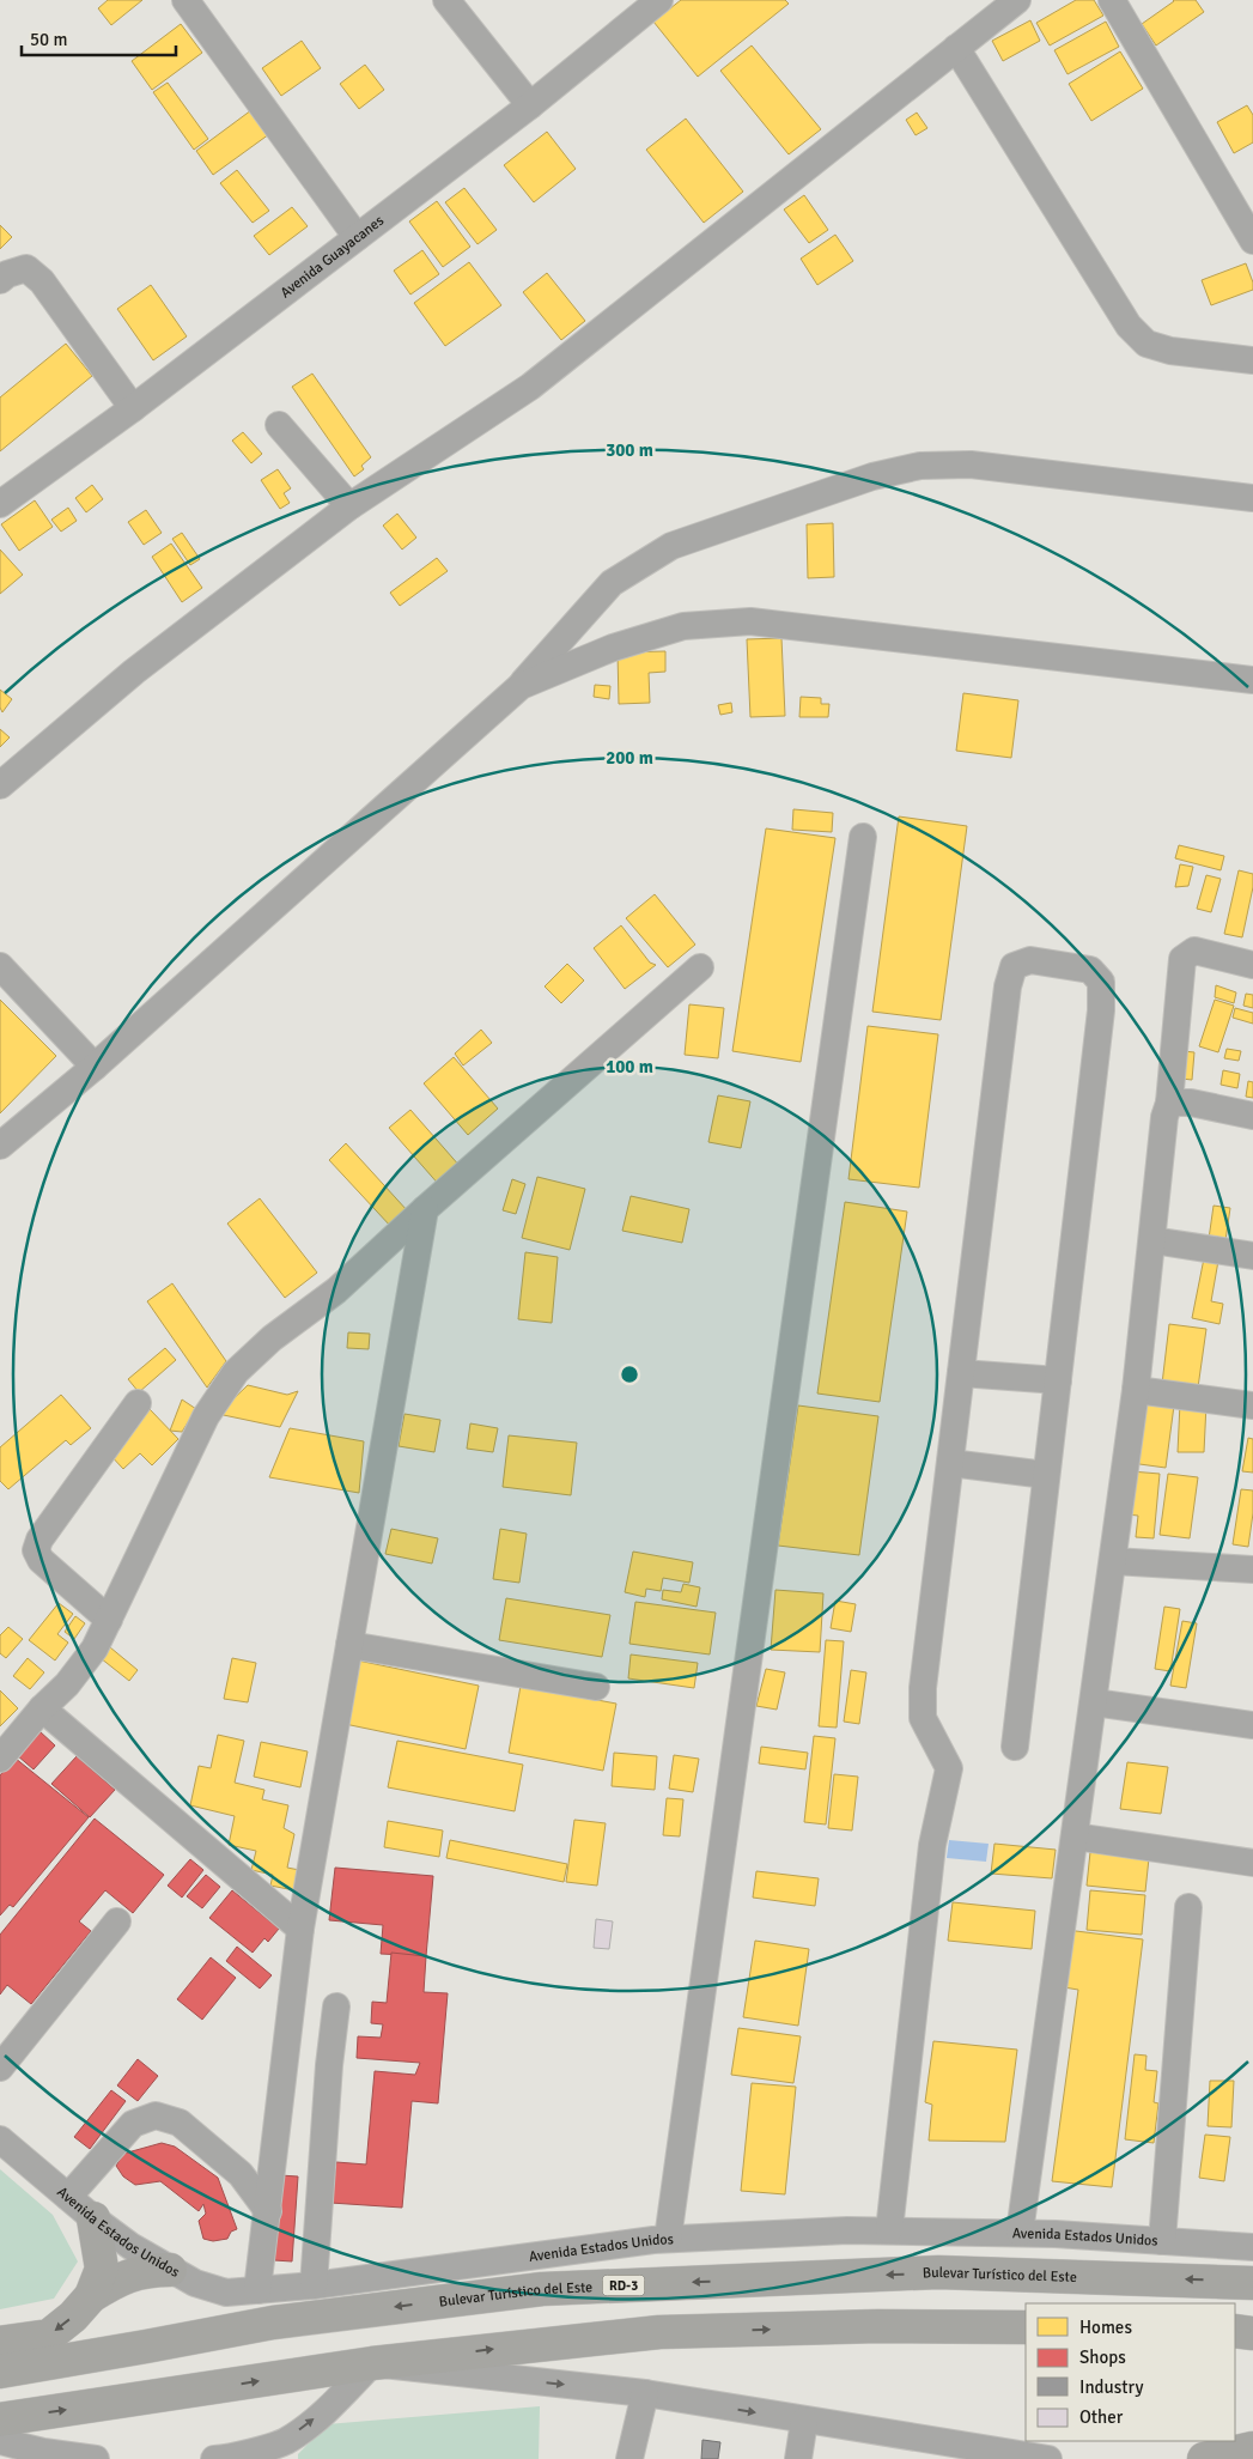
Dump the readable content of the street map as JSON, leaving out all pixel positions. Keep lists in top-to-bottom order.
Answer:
{
  "streets": {
    "highway": ["Bulevar Turístico del Este", "RD-3"],
    "street": ["Avenida Guayacanes", "Avenida Estados Unidos"]
  },
  "legend": [
    "Homes",
    "Shops",
    "Industry",
    "Other"
  ],
  "scale_bar": "50 m",
  "rings": ["300 m", "200 m", "100 m"]
}
